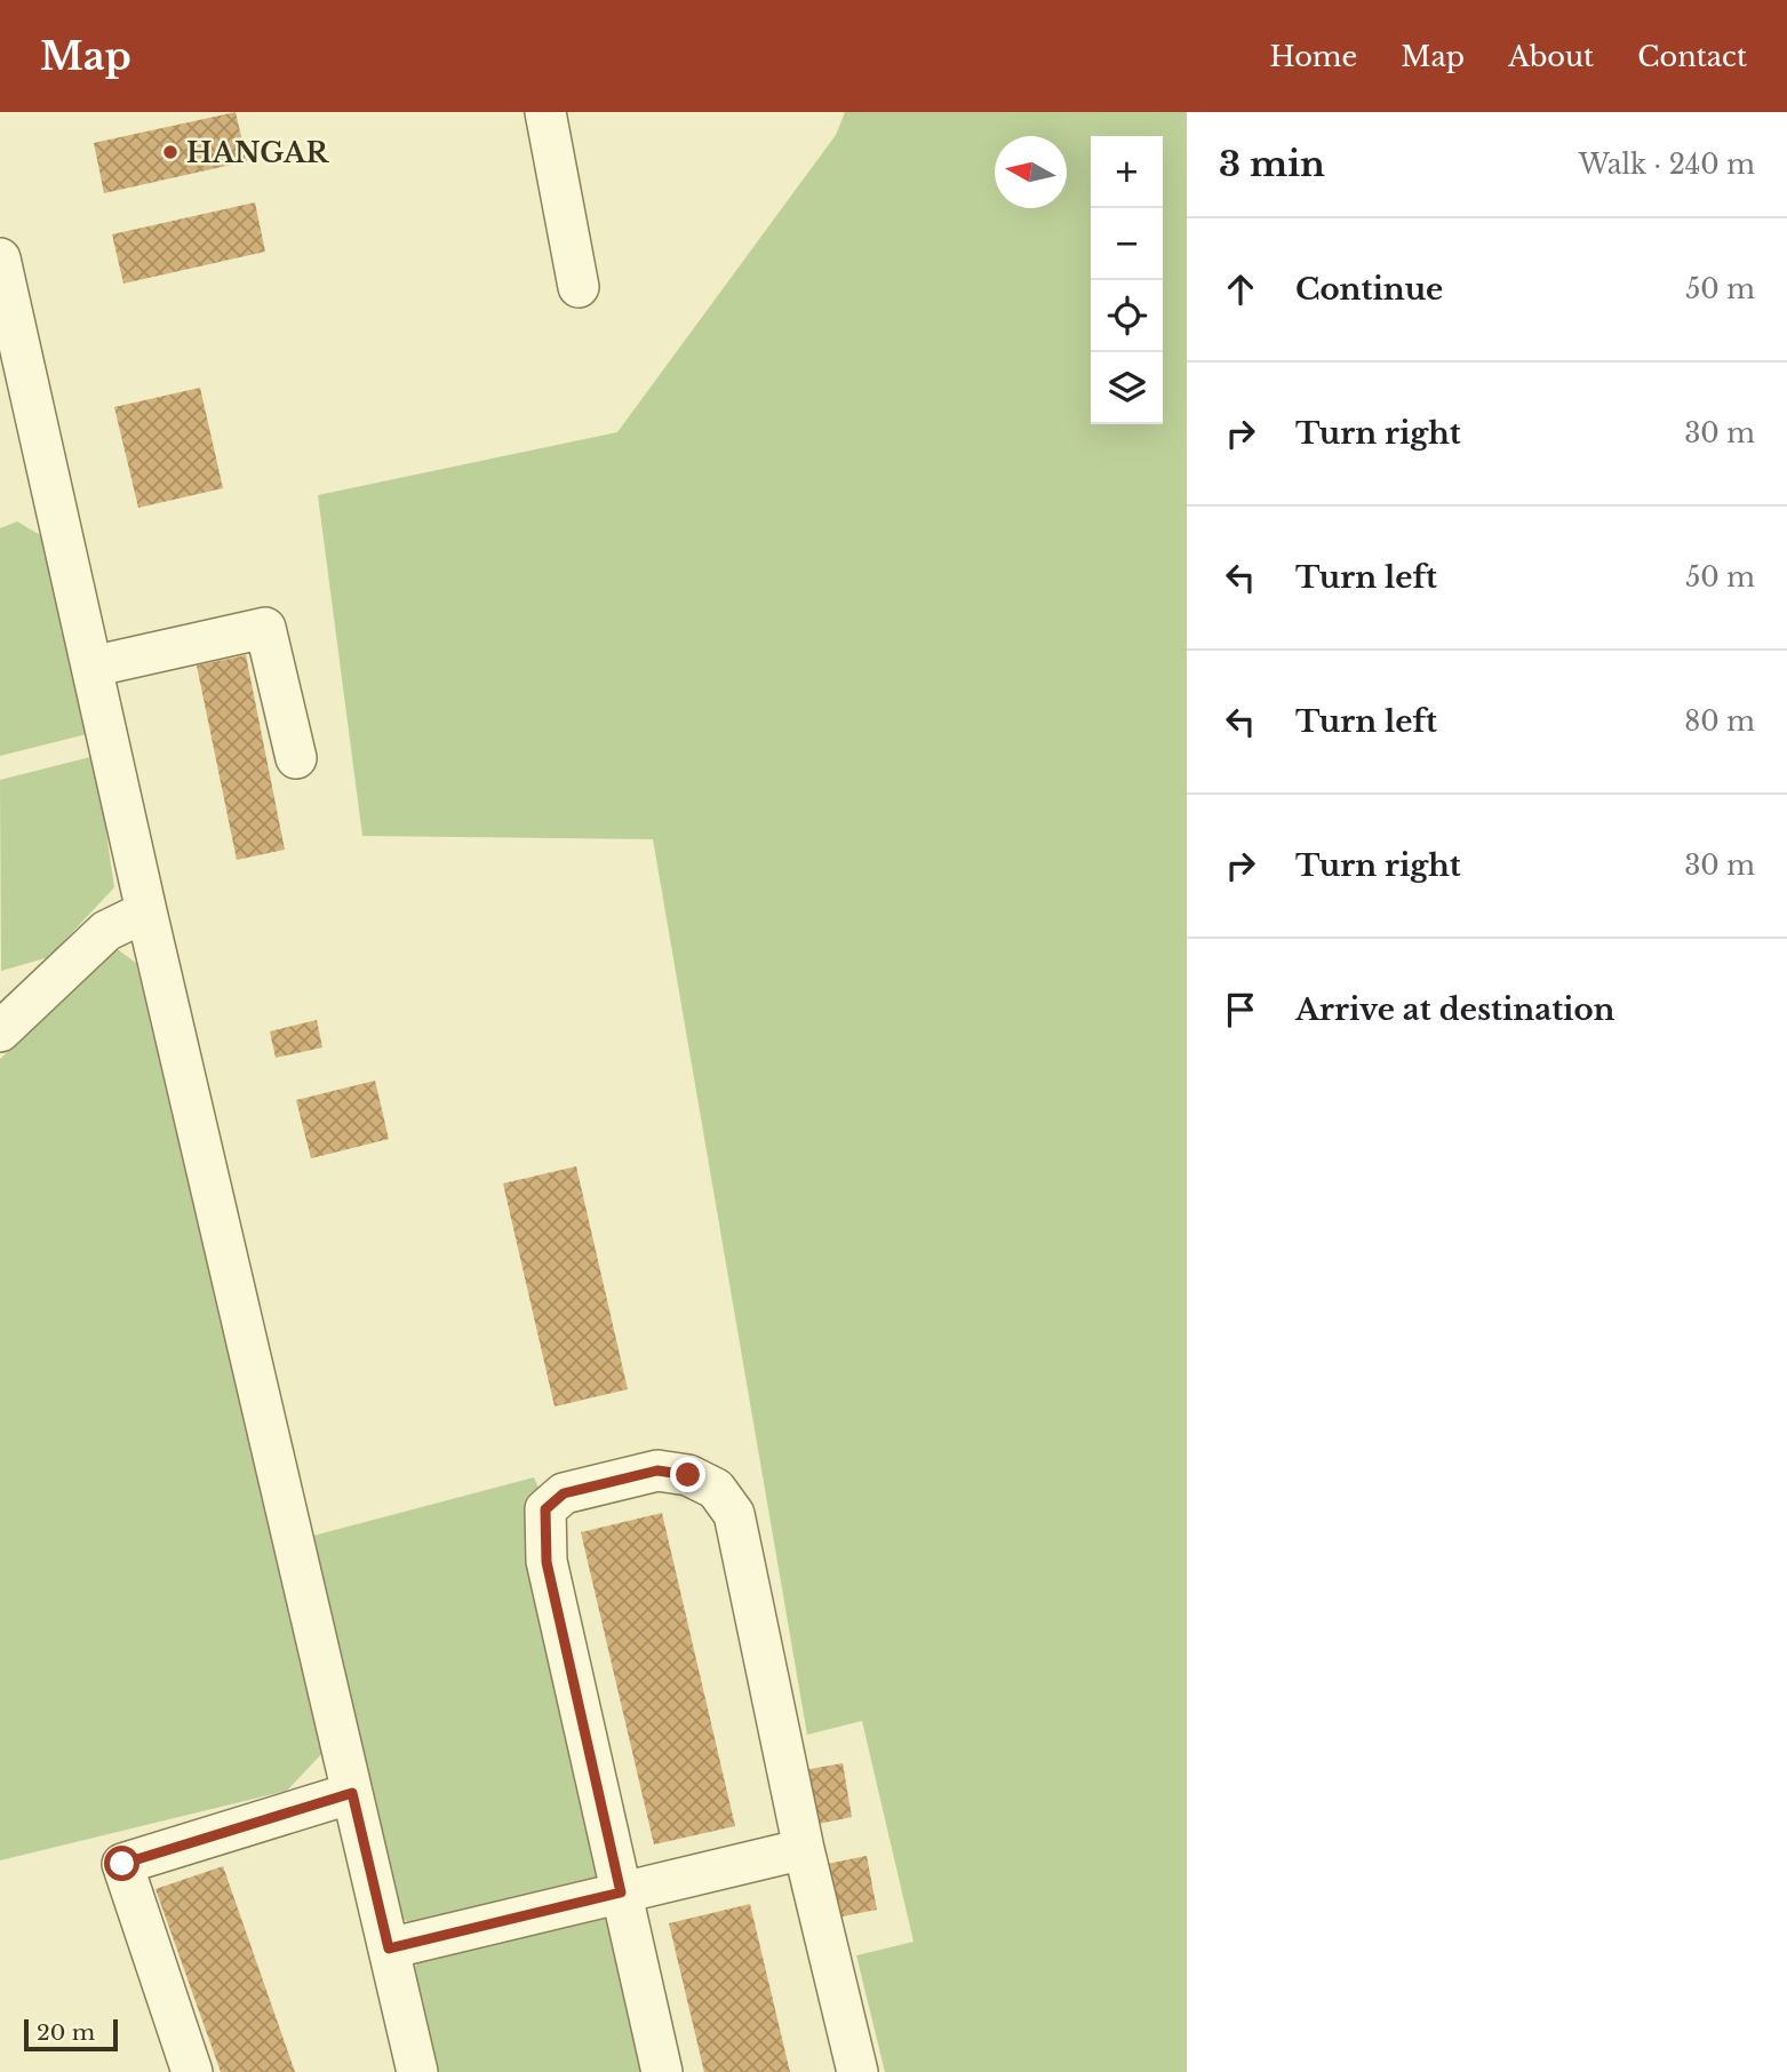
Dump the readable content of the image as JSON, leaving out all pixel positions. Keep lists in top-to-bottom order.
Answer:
{
  "places": ["HANGAR"],
  "scale_bar": "20 m",
  "north": "left",
  "page": {
    "header": "Map",
    "nav": [
      "Home",
      "Map",
      "About",
      "Contact"
    ],
    "heading": ["3 min", "Walk · 240 m"],
    "map_buttons": ["+", "−"],
    "list": [
      ["Continue", "50 m"],
      ["Turn right", "30 m"],
      ["Turn left", "50 m"],
      ["Turn left", "80 m"],
      ["Turn right", "30 m"],
      "Arrive at destination"
    ],
    "scale": "20 m"
  }
}
